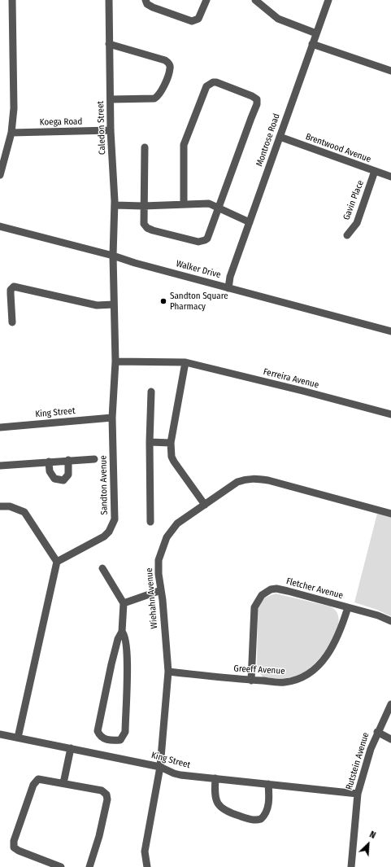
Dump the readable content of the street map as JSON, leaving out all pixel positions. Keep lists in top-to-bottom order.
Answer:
{
  "streets": {
    "street": [
      "Koega Road",
      "Caledon Street",
      "Montrose Road",
      "Brentwood Avenue",
      "Gavin Place",
      "Walker Drive",
      "Ferreira Avenue",
      "King Street",
      "Sandton Avenue",
      "Fletcher Avenue",
      "Wiehahn Avenue",
      "Greeff Avenue",
      "Rutstein Avenue"
    ]
  },
  "crossings": [
    ["Koega Road", "Caledon Street"],
    ["Caledon Street", "Walker Drive"],
    ["Caledon Street", "Sandton Avenue"],
    ["Montrose Road", "Brentwood Avenue"],
    ["Montrose Road", "Walker Drive"],
    ["Brentwood Avenue", "Gavin Place"],
    ["Walker Drive", "Sandton Avenue"],
    ["Ferreira Avenue", "Sandton Avenue"],
    ["King Street", "Sandton Avenue"],
    ["King Street", "Wiehahn Avenue"],
    ["King Street", "Rutstein Avenue"],
    ["Fletcher Avenue", "Greeff Avenue"],
    ["Wiehahn Avenue", "Greeff Avenue"]
  ],
  "places": ["Sandton Square Pharmacy"],
  "north": "top right"
}
